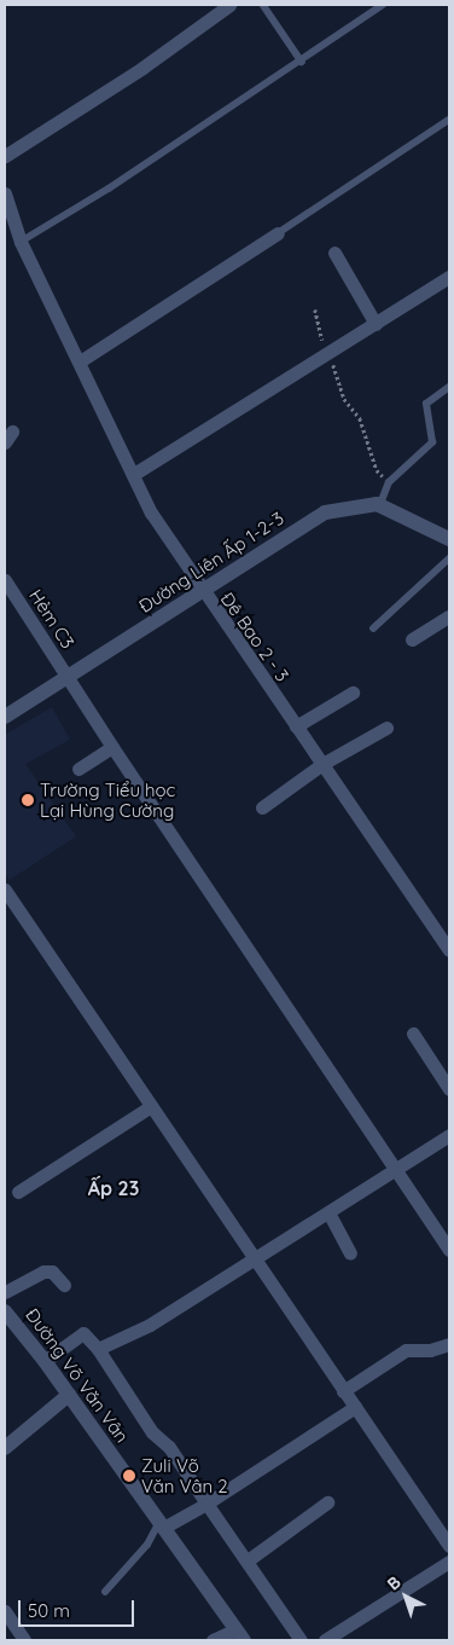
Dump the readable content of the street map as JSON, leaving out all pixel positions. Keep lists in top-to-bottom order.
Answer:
{
  "streets": {
    "street": [
      "Đường Liên Ấp 1-2-3",
      "Hẻm C3",
      "Đê Bao 2 - 3",
      "Đường Võ Văn Vân"
    ]
  },
  "crossings": [
    ["Đường Liên Ấp 1-2-3", "Hẻm C3"],
    ["Đường Liên Ấp 1-2-3", "Đê Bao 2 - 3"]
  ],
  "districts": ["Ấp 23"],
  "places": ["Trường Tiểu học Lại Hùng Cường", "Zuli Võ Văn Vân 2"],
  "scale_bar": "50 m",
  "north": "top left"
}
